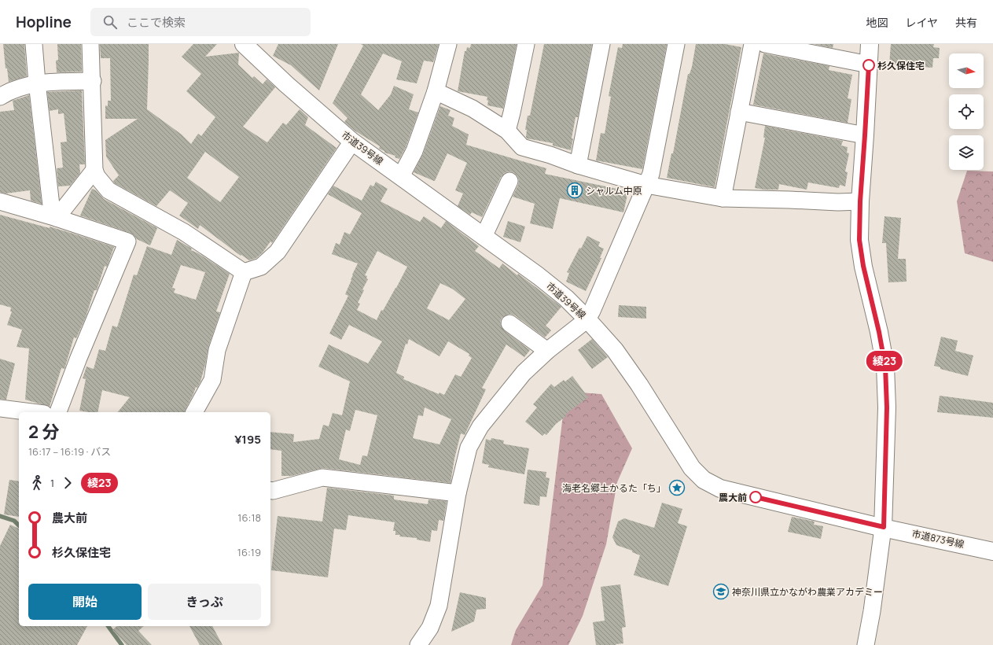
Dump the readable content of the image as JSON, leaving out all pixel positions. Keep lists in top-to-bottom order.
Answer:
{
  "streets": {
    "street": ["市道39号線", "市道873号線"]
  },
  "crossings": [
    ["市道39号線", "市道873号線"]
  ],
  "places": {
    "other": ["杉久保住宅", "農大前"],
    "building": ["シャルム中原"],
    "place": ["海老名郷土かるた「ち」"],
    "school or university": ["神奈川県立かながわ農業アカデミー"]
  },
  "lines": ["bus line 綾23"],
  "north": "right",
  "page": {
    "header": "Hopline",
    "search": "ここで検索",
    "nav": ["地図", "レイヤ", "共有"],
    "on_map": "綾23",
    "heading": ["2 分", "16:17 – 16:19 · バス", "¥195"],
    "legs": ["1", "綾23"],
    "list": [
      {
        "name": "農大前",
        "value": "16:18"
      },
      {
        "name": "杉久保住宅",
        "value": "16:19"
      }
    ],
    "buttons": ["開始", "きっぷ"]
  }
}
